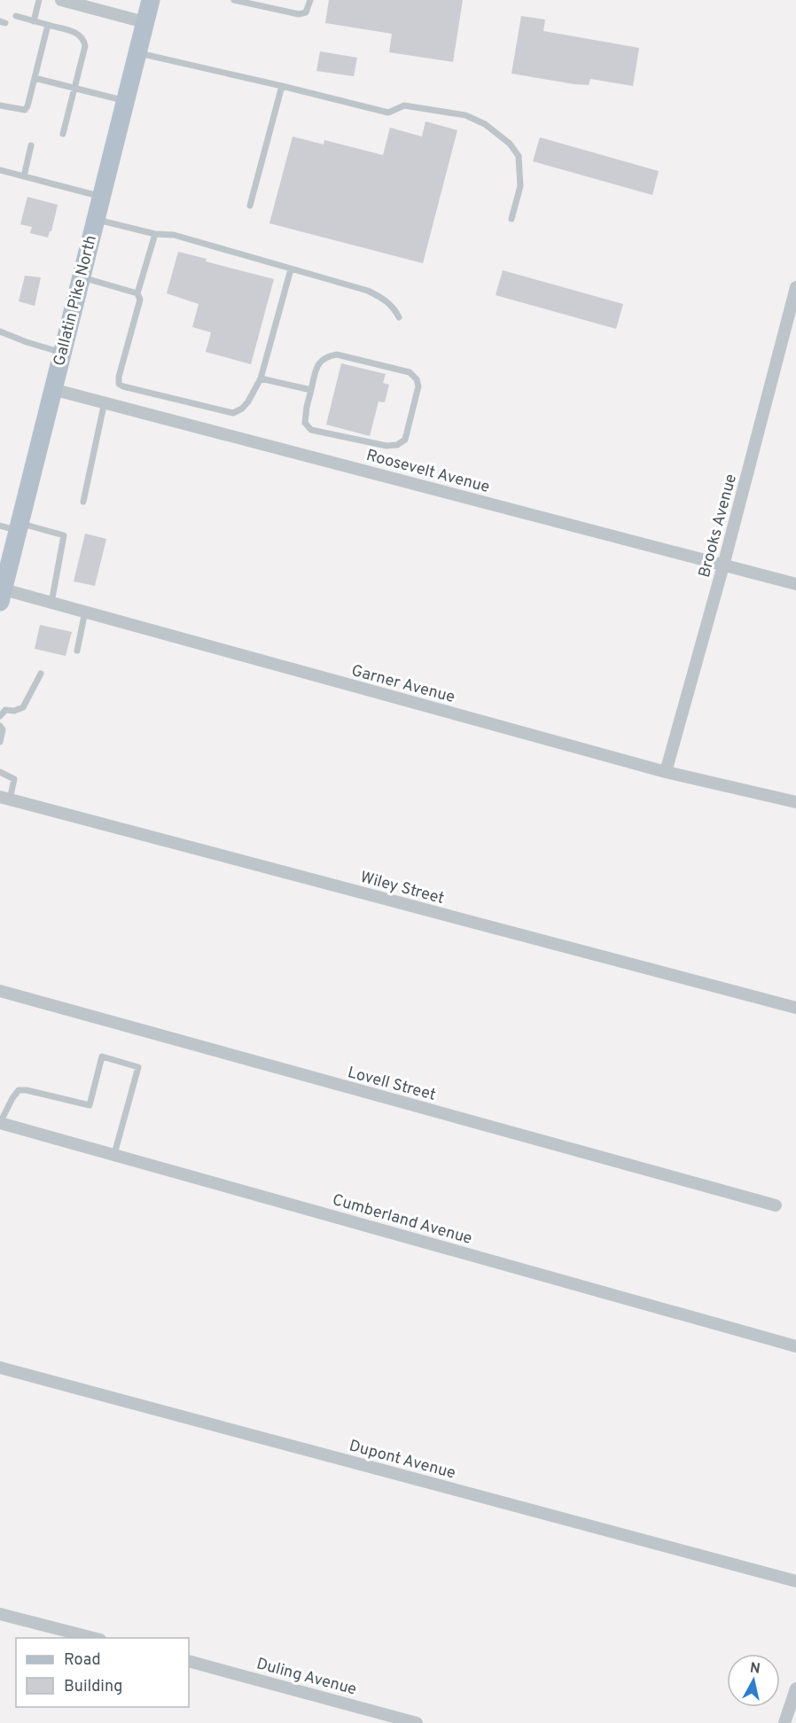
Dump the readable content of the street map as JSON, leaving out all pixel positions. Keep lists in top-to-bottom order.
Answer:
{
  "streets": {
    "main road": ["Gallatin Pike North"],
    "street": [
      "Roosevelt Avenue",
      "Brooks Avenue",
      "Garner Avenue",
      "Wiley Street",
      "Lovell Street",
      "Cumberland Avenue",
      "Dupont Avenue",
      "Duling Avenue"
    ]
  },
  "crossings": [
    ["Gallatin Pike North", "Roosevelt Avenue"],
    ["Gallatin Pike North", "Garner Avenue"],
    ["Roosevelt Avenue", "Brooks Avenue"],
    ["Brooks Avenue", "Garner Avenue"]
  ],
  "legend": ["Road", "Building"],
  "north": "top"
}
